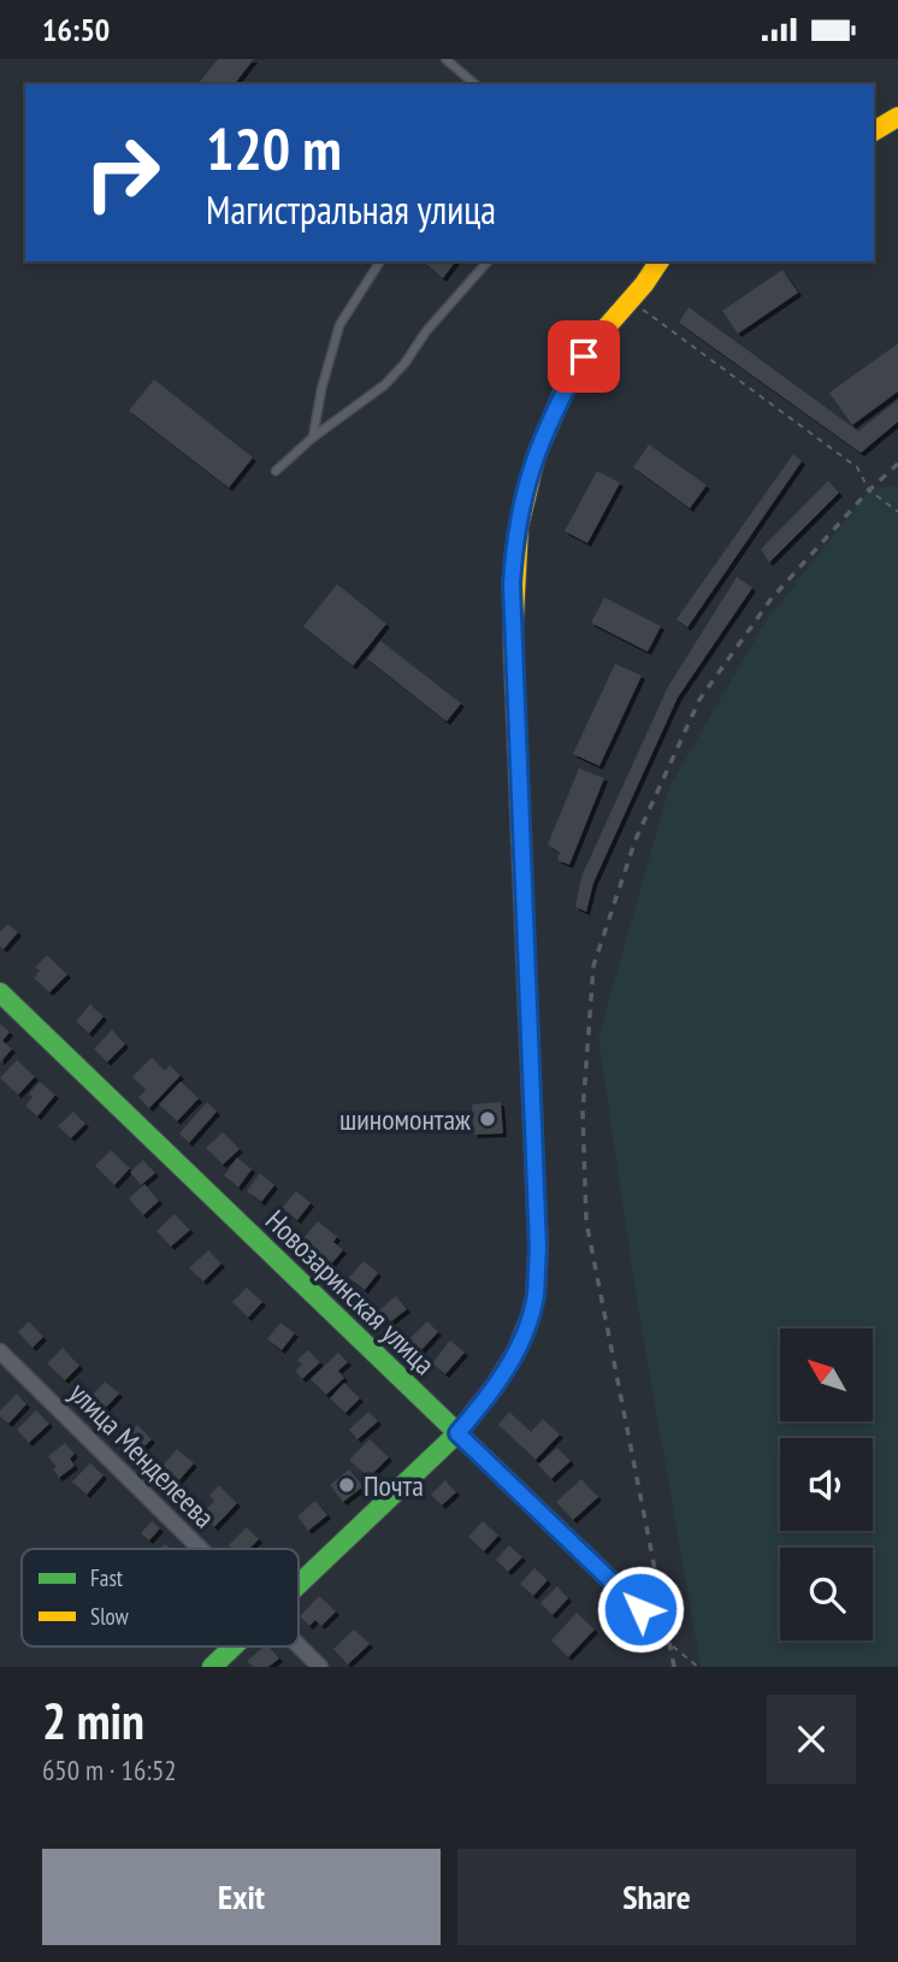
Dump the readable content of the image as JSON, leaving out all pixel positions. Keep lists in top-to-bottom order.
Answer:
{
  "streets": {
    "main road": ["Новозаринская улица"],
    "street": ["улица Менделеева"]
  },
  "places": ["шиномонтаж", "Почта"],
  "legend": ["Fast", "Slow"],
  "north": "top left",
  "page": {
    "status": "16:50",
    "turn": ["120 m", "Магистральная улица"],
    "heading": ["2 min", "650 m · 16:52"],
    "buttons": ["Exit", "Share"]
  }
}
